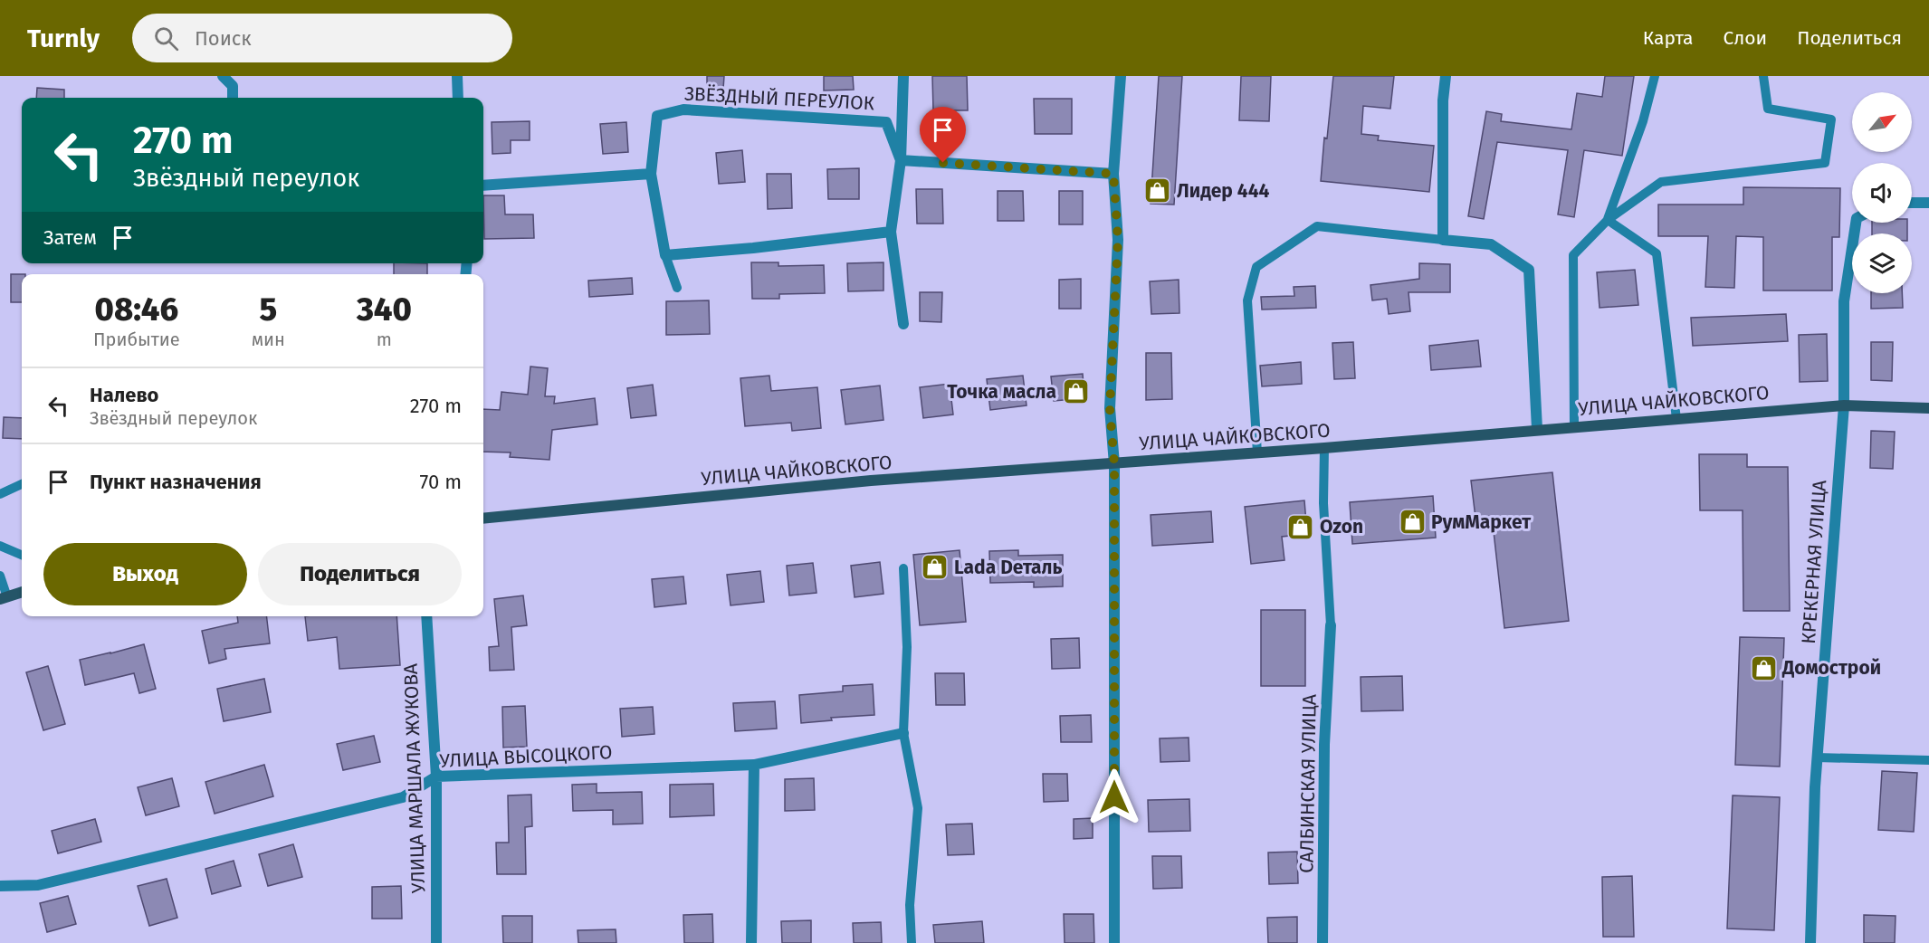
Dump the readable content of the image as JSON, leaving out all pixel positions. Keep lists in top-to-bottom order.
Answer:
{
  "streets": {
    "main road": ["УЛИЦА ЧАЙКОВСКОГО"],
    "street": [
      "ЗВЁЗДНЫЙ ПЕРЕУЛОК",
      "КРЕКЕРНАЯ УЛИЦА",
      "УЛИЦА ВЫСОЦКОГО",
      "УЛИЦА МАРШАЛА ЖУКОВА",
      "САЛБИНСКАЯ УЛИЦА"
    ]
  },
  "crossings": [
    ["УЛИЦА ЧАЙКОВСКОГО", "КРЕКЕРНАЯ УЛИЦА"],
    ["УЛИЦА ВЫСОЦКОГО", "УЛИЦА МАРШАЛА ЖУКОВА"]
  ],
  "places": {
    "shop": [
      "Лидер 444",
      "Точка масла",
      "РумМаркет",
      "Ozon",
      "Lada Dеталь",
      "Домострой"
    ]
  },
  "north": "top right",
  "page": {
    "header": "Turnly",
    "search": "Поиск",
    "nav": ["Карта", "Слои", "Поделиться"],
    "turn": ["270 m", "Звёздный переулок"],
    "then": "Затем",
    "eta": [
      "08:46",
      "Прибытие",
      "5",
      "мин",
      "340",
      "m"
    ],
    "list": [
      {
        "name": "Налево",
        "note": "Звёздный переулок",
        "value": "270 m"
      },
      {
        "name": "Пункт назначения",
        "value": "70 m"
      }
    ],
    "buttons": ["Выход", "Поделиться"]
  }
}
